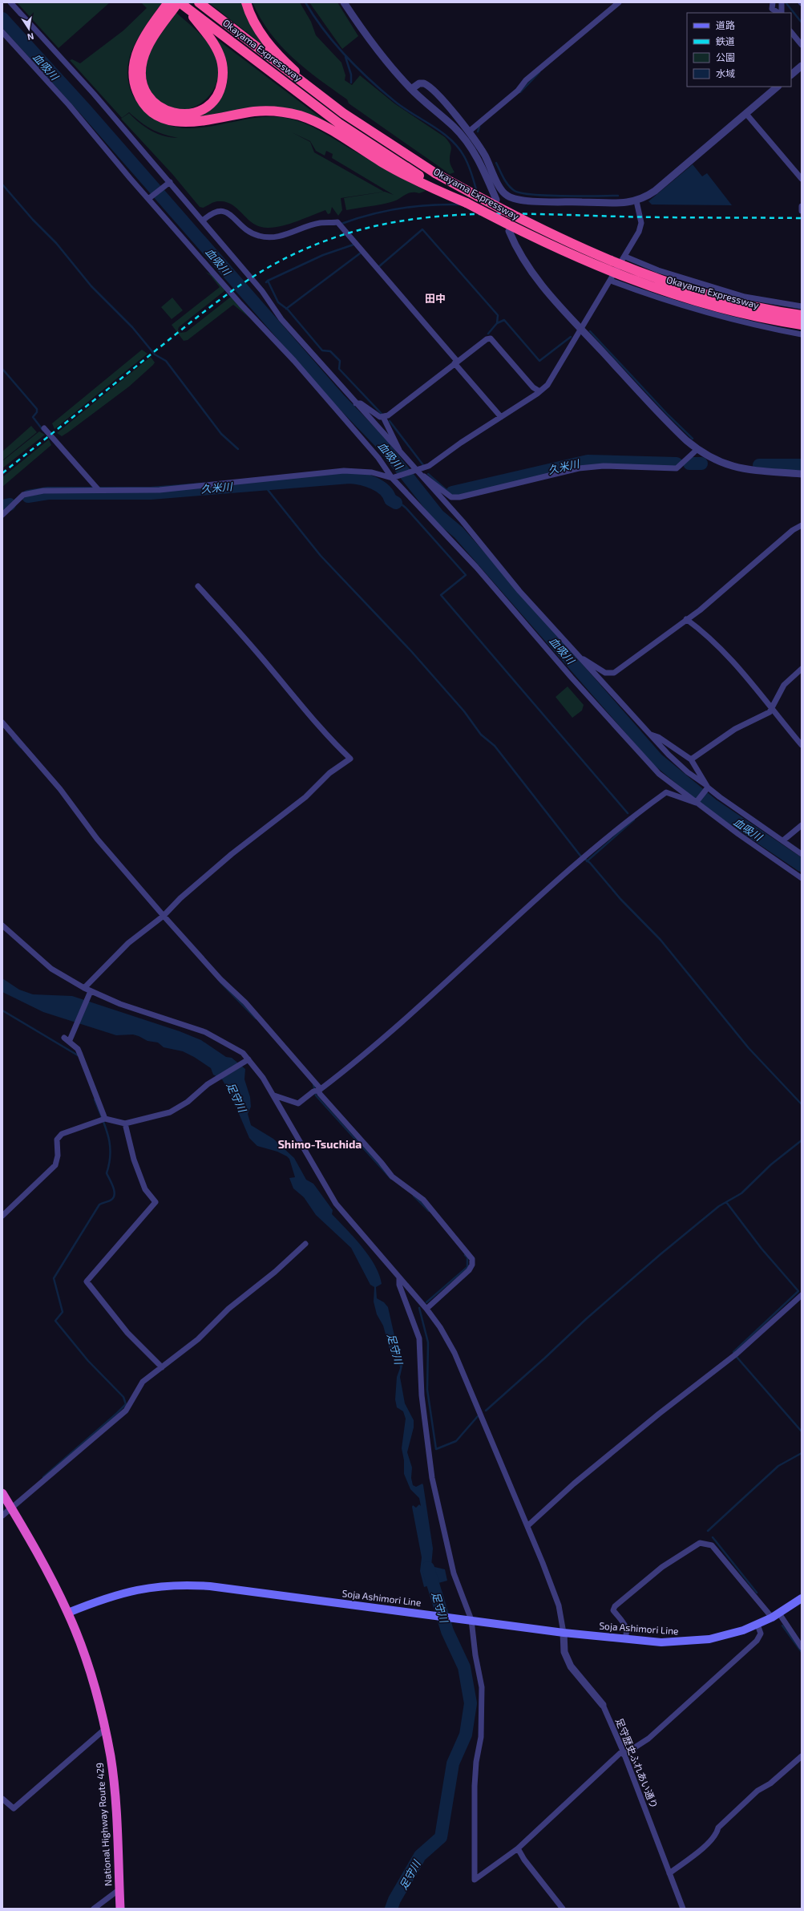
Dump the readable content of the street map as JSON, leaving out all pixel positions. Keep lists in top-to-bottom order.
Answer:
{
  "streets": {
    "highway": ["Okayama Expressway", "National Highway Route 429"],
    "main road": ["Soja Ashimori Line"],
    "street": ["足守歴史ふれあい通り"]
  },
  "crossings": [
    ["Soja Ashimori Line", "足守歴史ふれあい通り"],
    ["Soja Ashimori Line", "National Highway Route 429"]
  ],
  "districts": ["田中", "Shimo-Tsuchida"],
  "water": ["血吸川", "久米川", "足守川"],
  "legend": [
    "道路",
    "鉄道",
    "公園",
    "水域"
  ],
  "north": "bottom"
}
